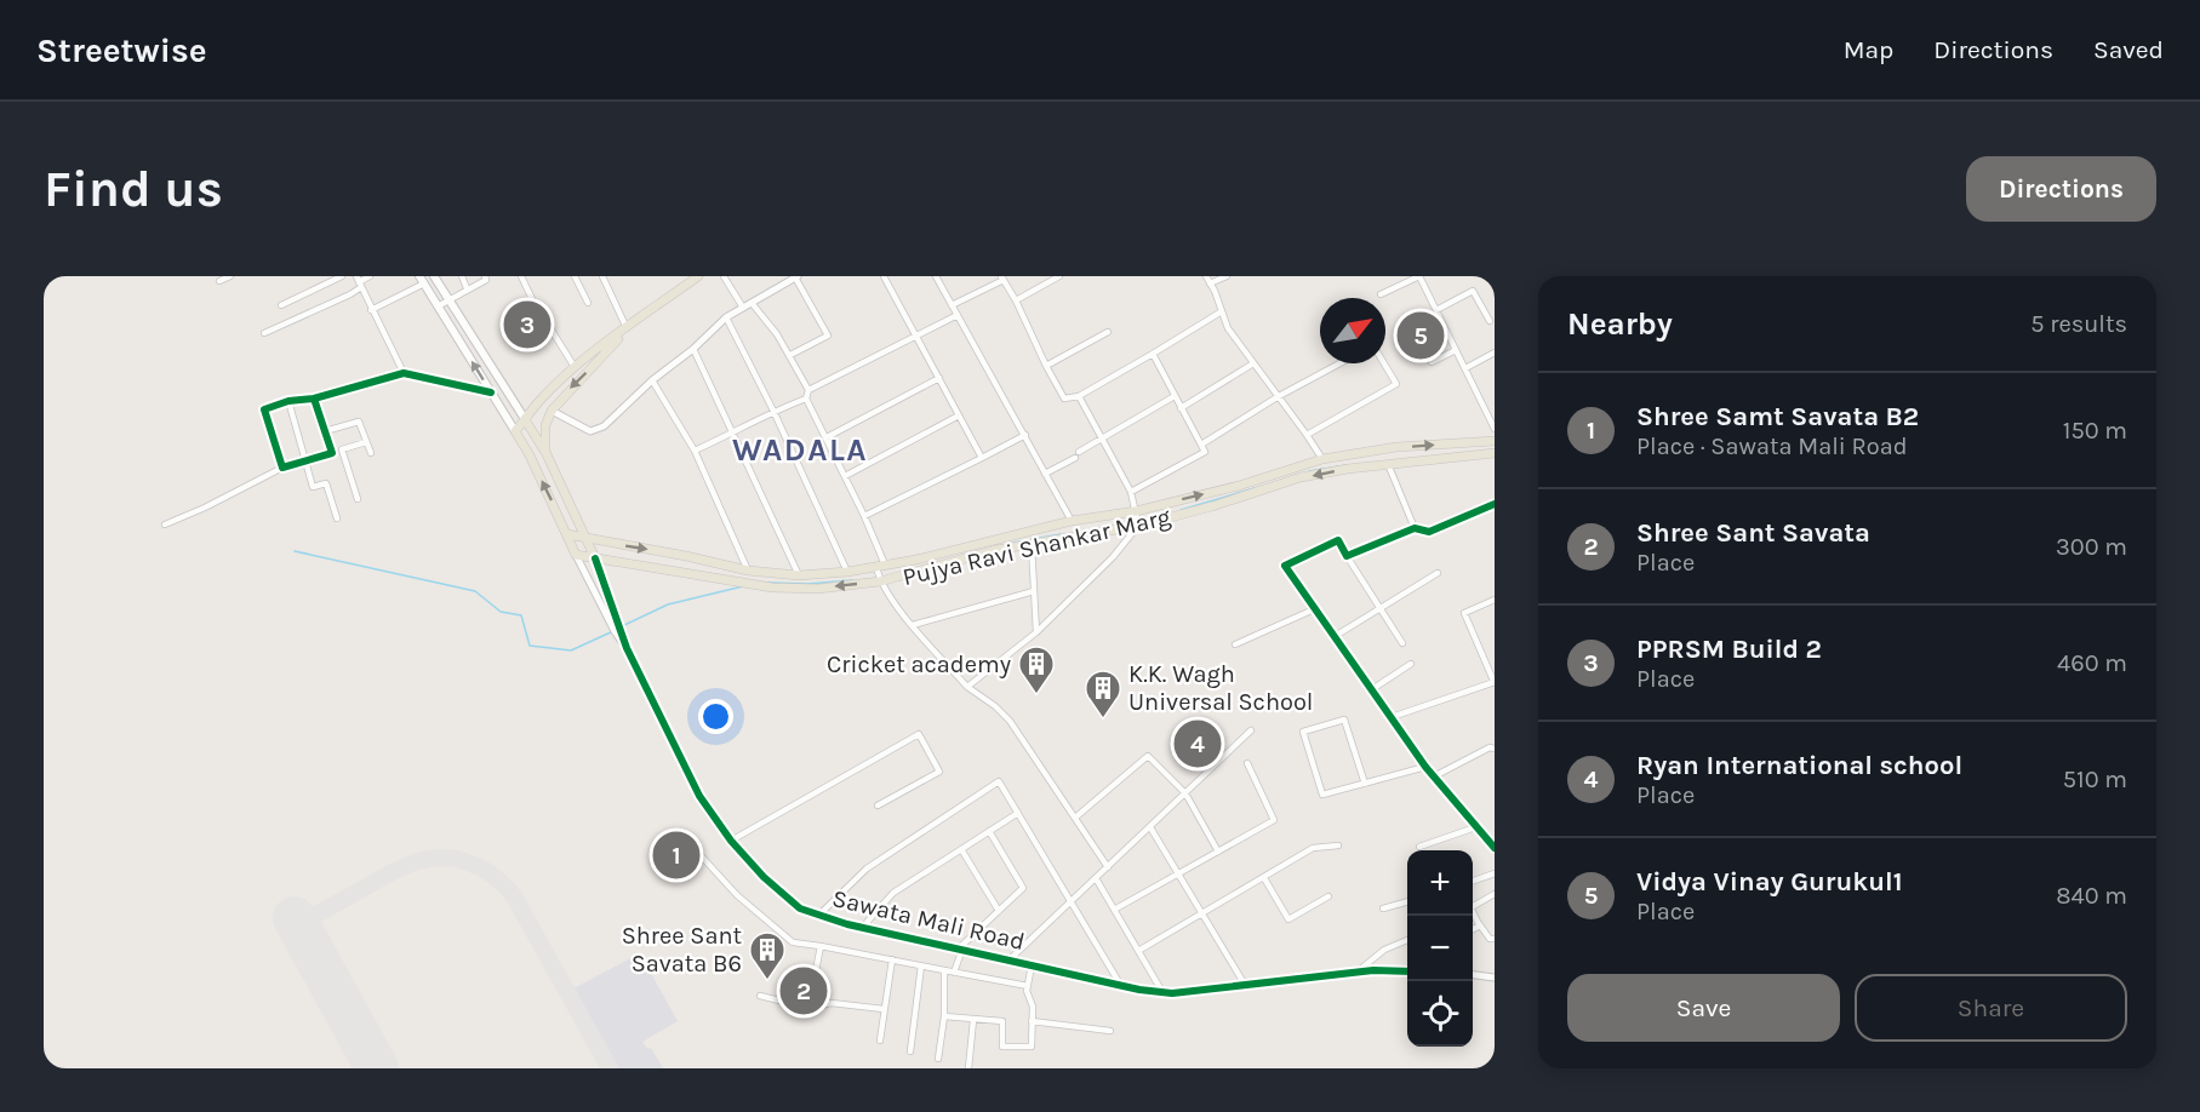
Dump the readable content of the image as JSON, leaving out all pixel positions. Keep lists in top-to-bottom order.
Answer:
{
  "streets": {
    "main road": ["Pujya Ravi Shankar Marg"],
    "street": ["Sawata Mali Road"]
  },
  "crossings": [
    ["Pujya Ravi Shankar Marg", "Sawata Mali Road"]
  ],
  "districts": ["WADALA"],
  "places": {
    "building": ["Cricket academy", "K.K. Wagh Universal School", "Shree Sant Savata B6"]
  },
  "north": "top right",
  "page": {
    "header": "Streetwise",
    "nav": ["Map", "Directions", "Saved"],
    "buttons": [
      "Directions",
      ["Save", "Share"]
    ],
    "title": "Find us",
    "heading": ["Nearby", "5 results"],
    "pins": [
      "3",
      "5",
      "4",
      "1",
      "2"
    ],
    "list": [
      {
        "mark": "1",
        "name": "Shree Samt Savata B2",
        "note": "Place · Sawata Mali Road",
        "value": "150 m"
      },
      {
        "mark": "2",
        "name": "Shree Sant Savata",
        "note": "Place",
        "value": "300 m"
      },
      {
        "mark": "3",
        "name": "PPRSM Build 2",
        "note": "Place",
        "value": "460 m"
      },
      {
        "mark": "4",
        "name": "Ryan International school",
        "note": "Place",
        "value": "510 m"
      },
      {
        "mark": "5",
        "name": "Vidya Vinay Gurukul1",
        "note": "Place",
        "value": "840 m"
      }
    ],
    "map_buttons": ["+", "−"]
  }
}
